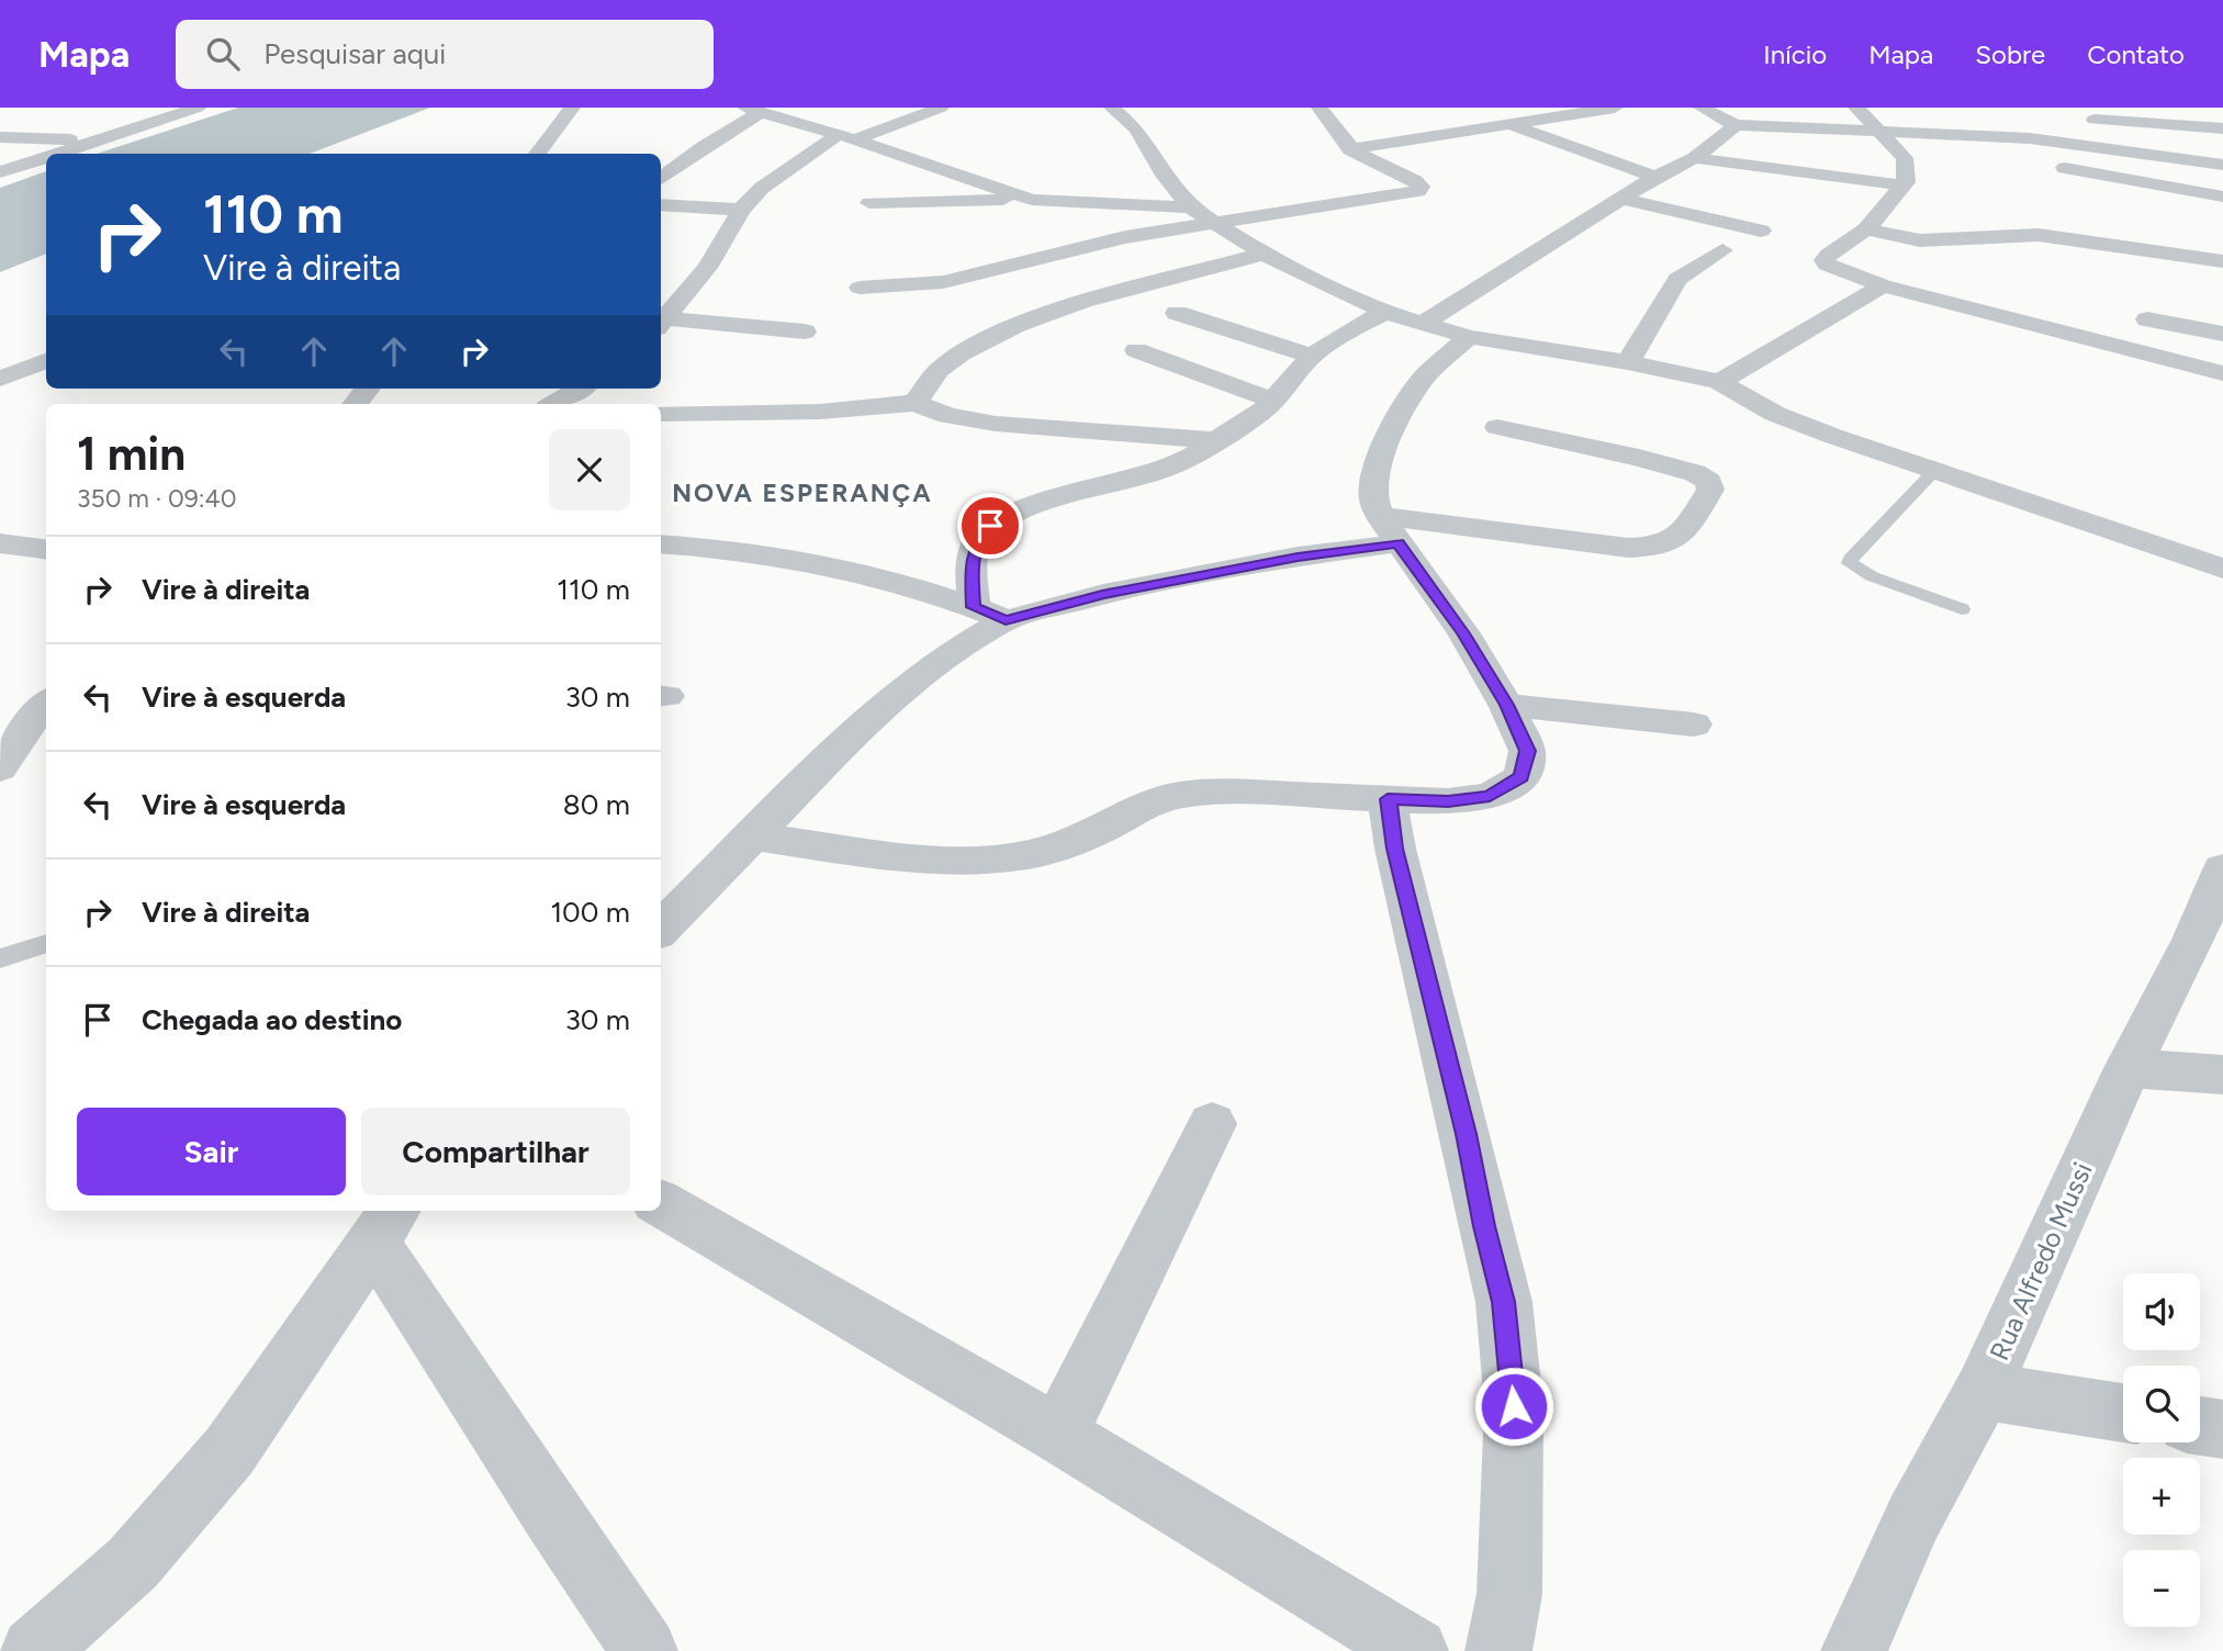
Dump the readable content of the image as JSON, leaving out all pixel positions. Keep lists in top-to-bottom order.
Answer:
{
  "streets": {
    "street": ["Rua Alfredo Mussi"]
  },
  "districts": ["NOVA ESPERANÇA"],
  "page": {
    "header": "Mapa",
    "search": "Pesquisar aqui",
    "nav": [
      "Início",
      "Mapa",
      "Sobre",
      "Contato"
    ],
    "turn": ["110 m", "Vire à direita"],
    "heading": ["1 min", "350 m · 09:40"],
    "list": [
      {
        "name": "Vire à direita",
        "value": "110 m"
      },
      {
        "name": "Vire à esquerda",
        "value": "30 m"
      },
      {
        "name": "Vire à esquerda",
        "value": "80 m"
      },
      {
        "name": "Vire à direita",
        "value": "100 m"
      },
      {
        "name": "Chegada ao destino",
        "value": "30 m"
      }
    ],
    "buttons": ["Sair", "Compartilhar"],
    "map_buttons": ["+", "−"]
  }
}
